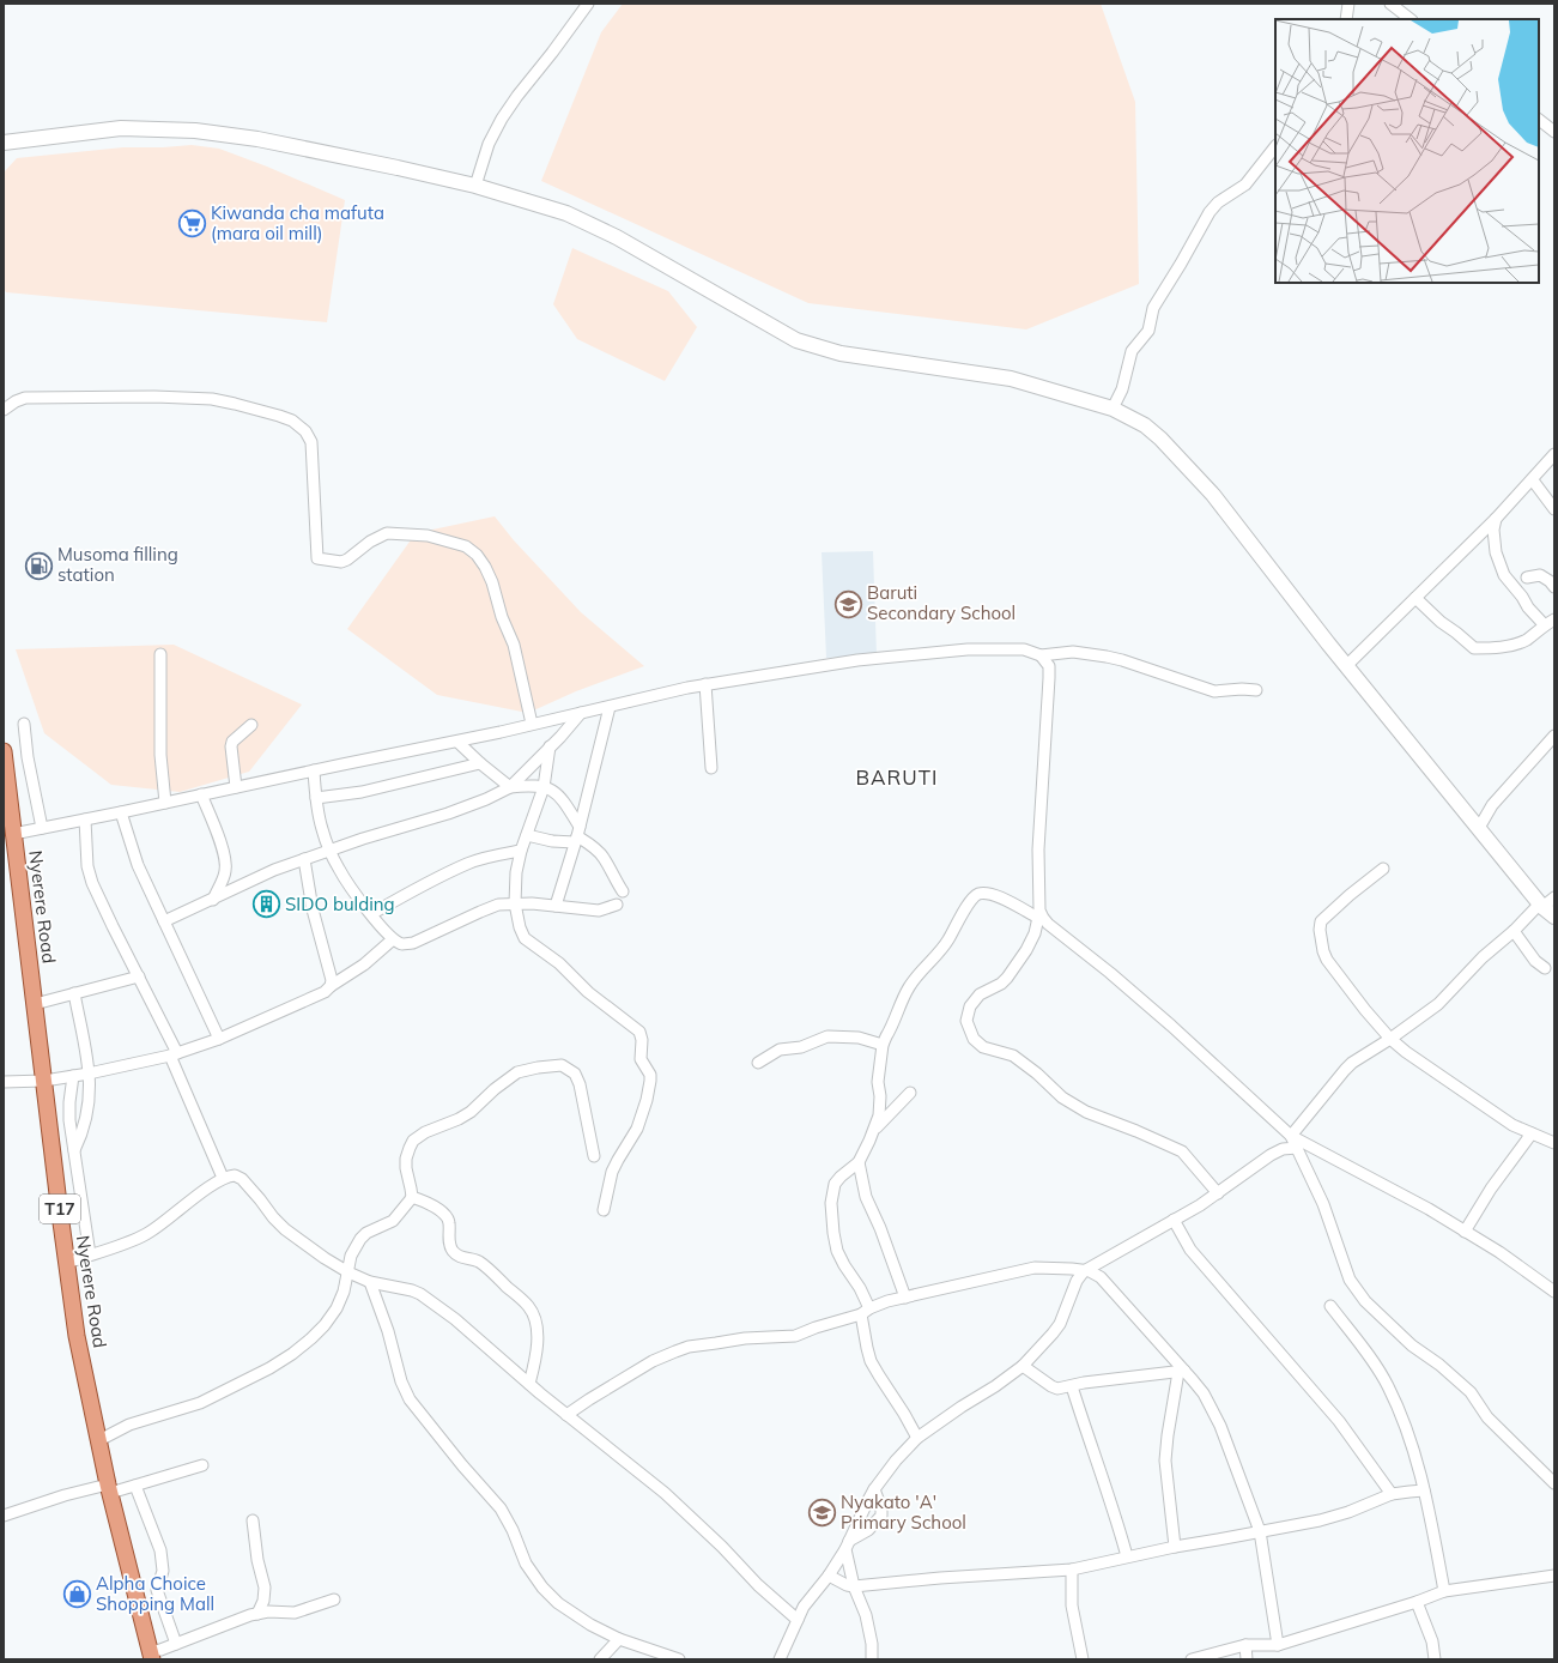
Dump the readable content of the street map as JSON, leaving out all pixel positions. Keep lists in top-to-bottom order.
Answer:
{
  "streets": {
    "main road": ["Nyerere Road", "T17"]
  },
  "districts": ["BARUTI"],
  "places": {
    "supermarket": ["Kiwanda cha mafuta (mara oil mill)"],
    "fuel station": ["Musoma filling station"],
    "school or university": ["Baruti Secondary School", "Nyakato 'A' Primary School"],
    "building": ["SIDO bulding"],
    "shop": ["Alpha Choice Shopping Mall"]
  }
}
